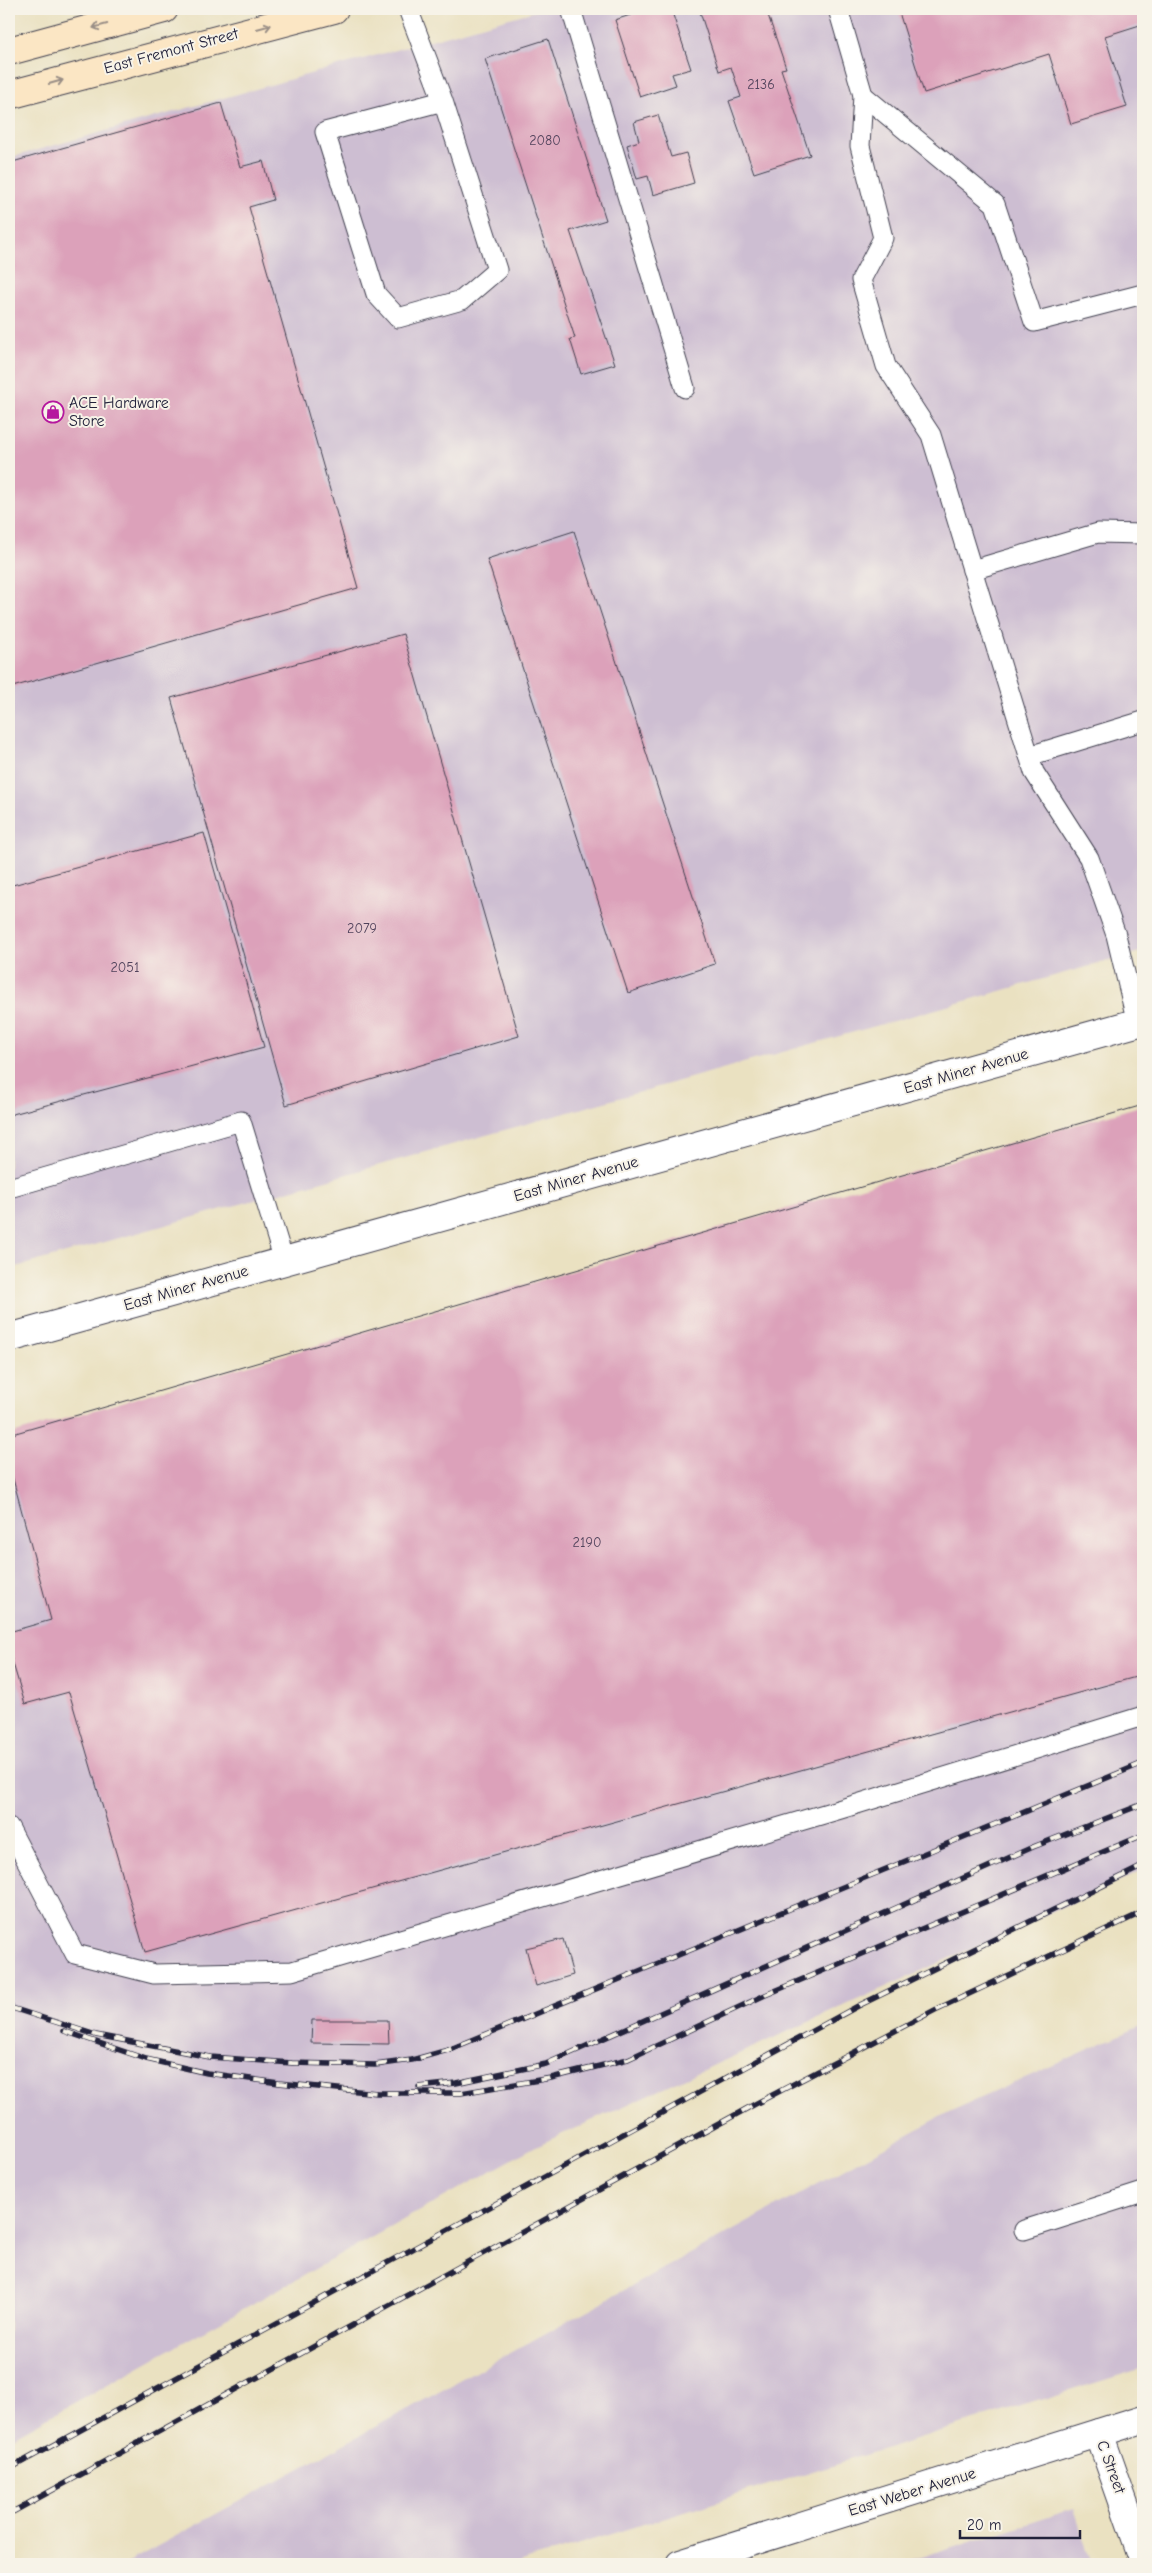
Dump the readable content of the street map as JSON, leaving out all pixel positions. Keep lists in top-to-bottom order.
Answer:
{
  "streets": {
    "main road": ["East Fremont Street"],
    "street": ["East Miner Avenue", "C Street", "East Weber Avenue"]
  },
  "crossings": [
    ["C Street", "East Weber Avenue"]
  ],
  "places": {
    "shop": ["ACE Hardware Store"]
  },
  "house_numbers": [
    "2136",
    "2080",
    "2079",
    "2051",
    "2190"
  ],
  "scale_bar": "20 m"
}
